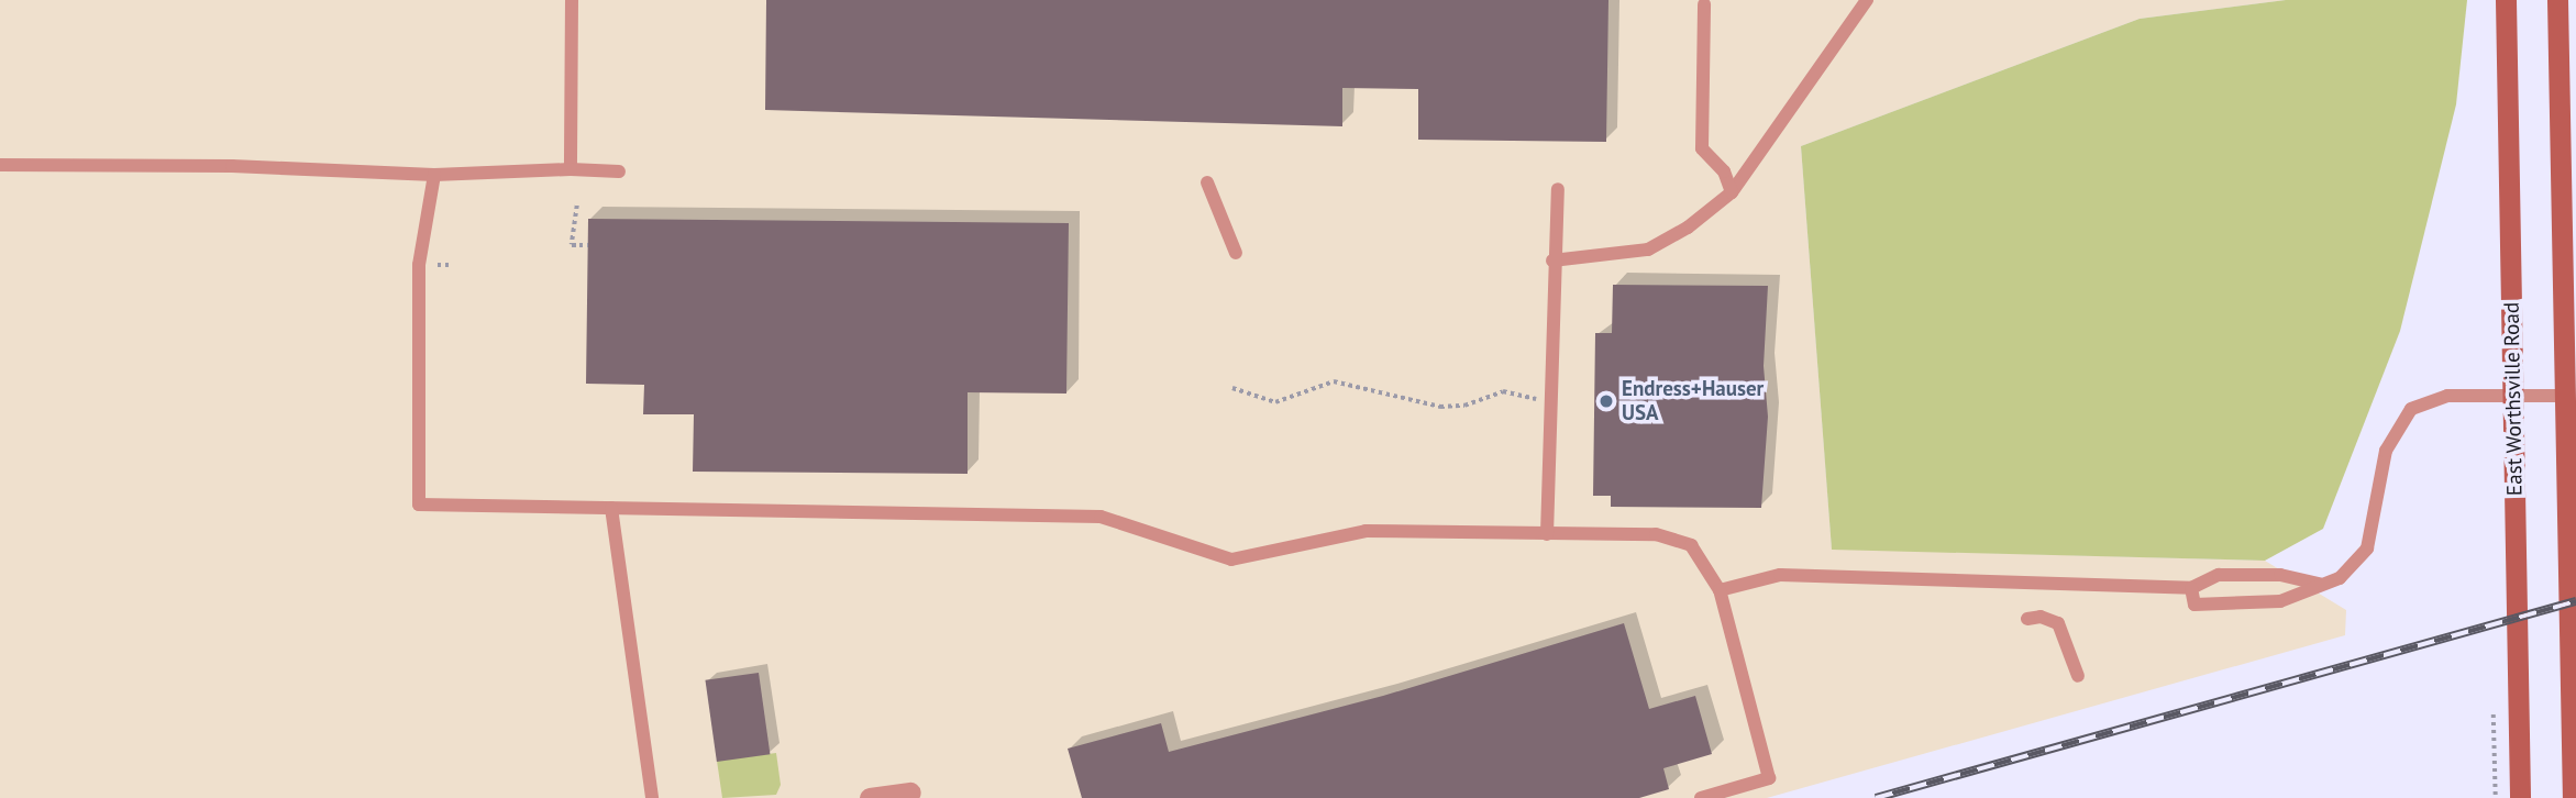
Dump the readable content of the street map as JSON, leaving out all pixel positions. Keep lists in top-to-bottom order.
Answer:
{
  "streets": {
    "main road": ["East Worthsville Road"]
  },
  "places": ["Endress+Hauser USA"]
}
